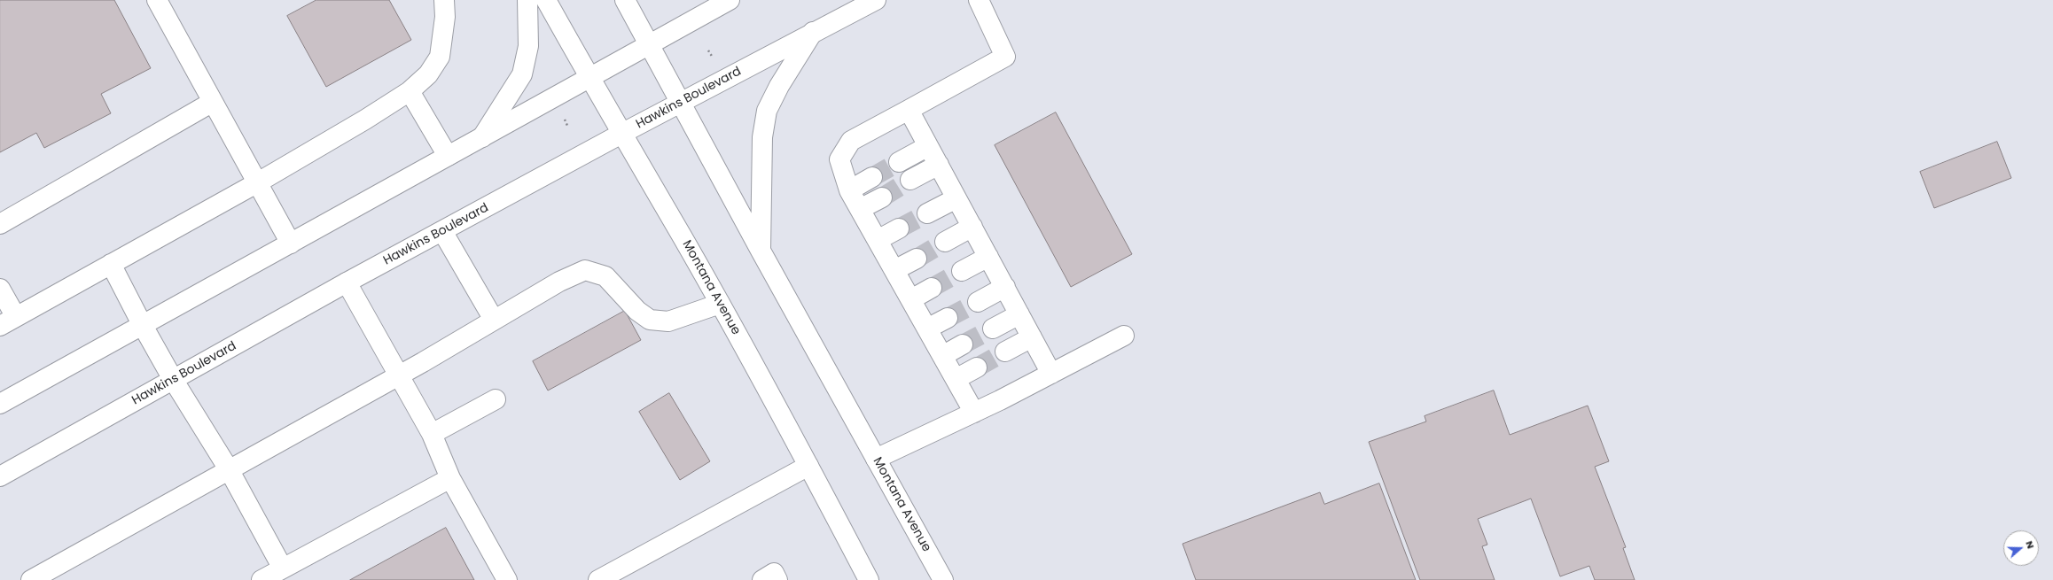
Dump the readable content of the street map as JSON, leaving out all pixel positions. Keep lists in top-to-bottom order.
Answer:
{
  "streets": {
    "main road": ["Hawkins Boulevard", "Montana Avenue"]
  },
  "crossings": [
    ["Hawkins Boulevard", "Montana Avenue"]
  ],
  "north": "right"
}
